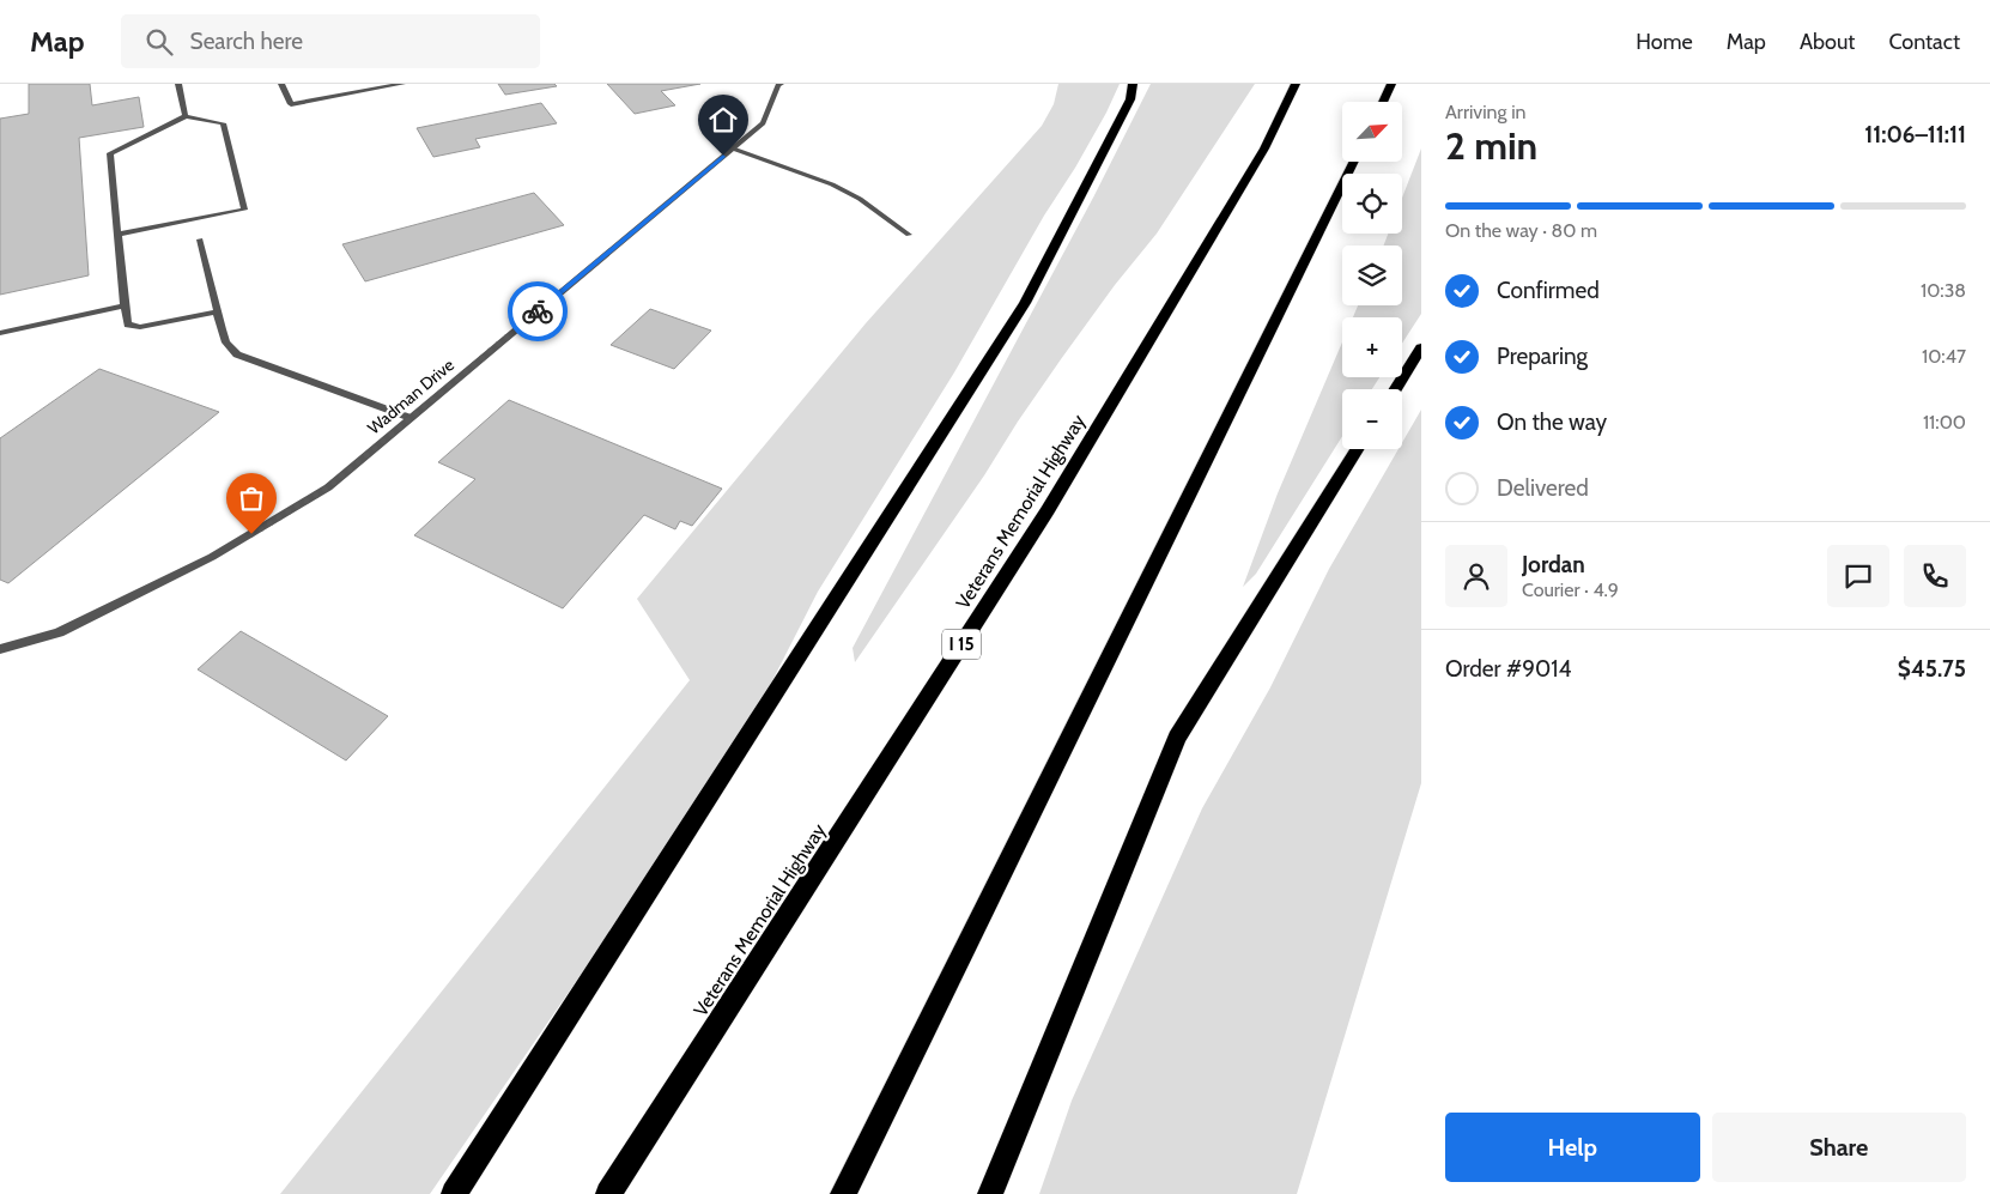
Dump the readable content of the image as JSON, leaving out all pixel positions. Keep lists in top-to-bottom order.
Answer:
{
  "streets": {
    "highway": ["Veterans Memorial Highway", "I 15"],
    "street": ["Wadman Drive"]
  },
  "north": "top right",
  "page": {
    "header": "Map",
    "search": "Search here",
    "nav": [
      "Home",
      "Map",
      "About",
      "Contact"
    ],
    "heading": ["2 min", "Arriving in", "11:06–11:11"],
    "panel": [
      "Jordan",
      "Courier · 4.9",
      "Order #9014",
      "$45.75"
    ],
    "map_buttons": ["+", "−"],
    "bar": "On the way · 80 m",
    "list": [
      ["Confirmed", "10:38"],
      ["Preparing", "10:47"],
      ["On the way", "11:00"],
      "Delivered"
    ],
    "buttons": ["Help", "Share"]
  }
}
